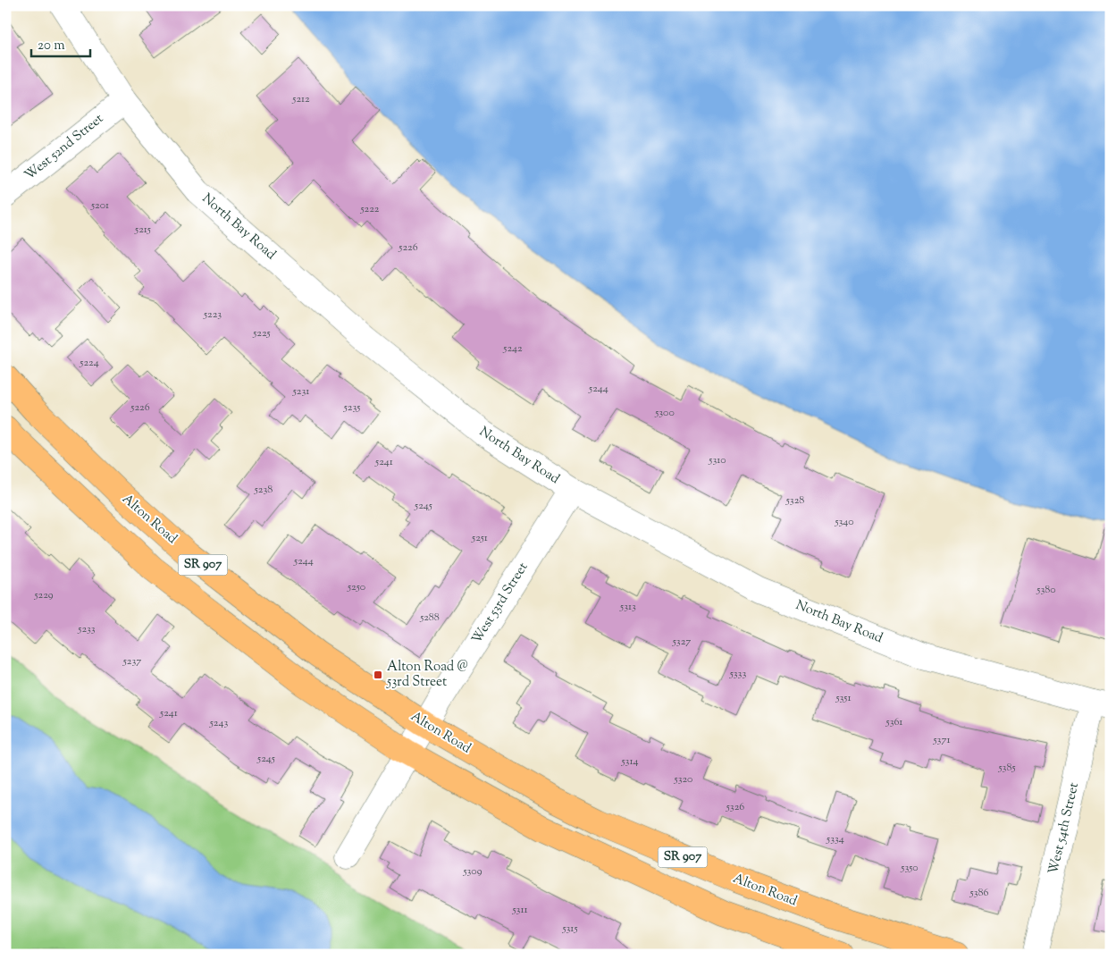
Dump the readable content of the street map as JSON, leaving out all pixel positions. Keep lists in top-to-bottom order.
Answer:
{
  "streets": {
    "main road": ["Alton Road", "SR 907"],
    "street": [
      "West 52nd Street",
      "North Bay Road",
      "West 53rd Street",
      "West 54th Street"
    ]
  },
  "crossings": [
    ["West 52nd Street", "North Bay Road"],
    ["North Bay Road", "West 53rd Street"],
    ["North Bay Road", "West 54th Street"],
    ["Alton Road", "West 53rd Street"],
    ["SR 907", "West 53rd Street"]
  ],
  "places": {
    "transit": ["Alton Road @ 53rd Street"]
  },
  "house_numbers": [
    "5212",
    "5201",
    "5222",
    "5215",
    "5226",
    "5223",
    "5225",
    "5242",
    "5224",
    "5244",
    "5231",
    "5226",
    "5235",
    "5300",
    "5310",
    "5241",
    "5238",
    "5328",
    "5245",
    "5340",
    "5251",
    "5244",
    "5250",
    "5380",
    "5229",
    "5313",
    "5288",
    "5233",
    "5327",
    "5237",
    "5333",
    "5351",
    "5241",
    "5361",
    "5243",
    "5371",
    "5245",
    "5314",
    "5385",
    "5320",
    "5326",
    "5334",
    "5350",
    "5309",
    "5386",
    "5311",
    "5315"
  ],
  "scale_bar": "20 m"
}
